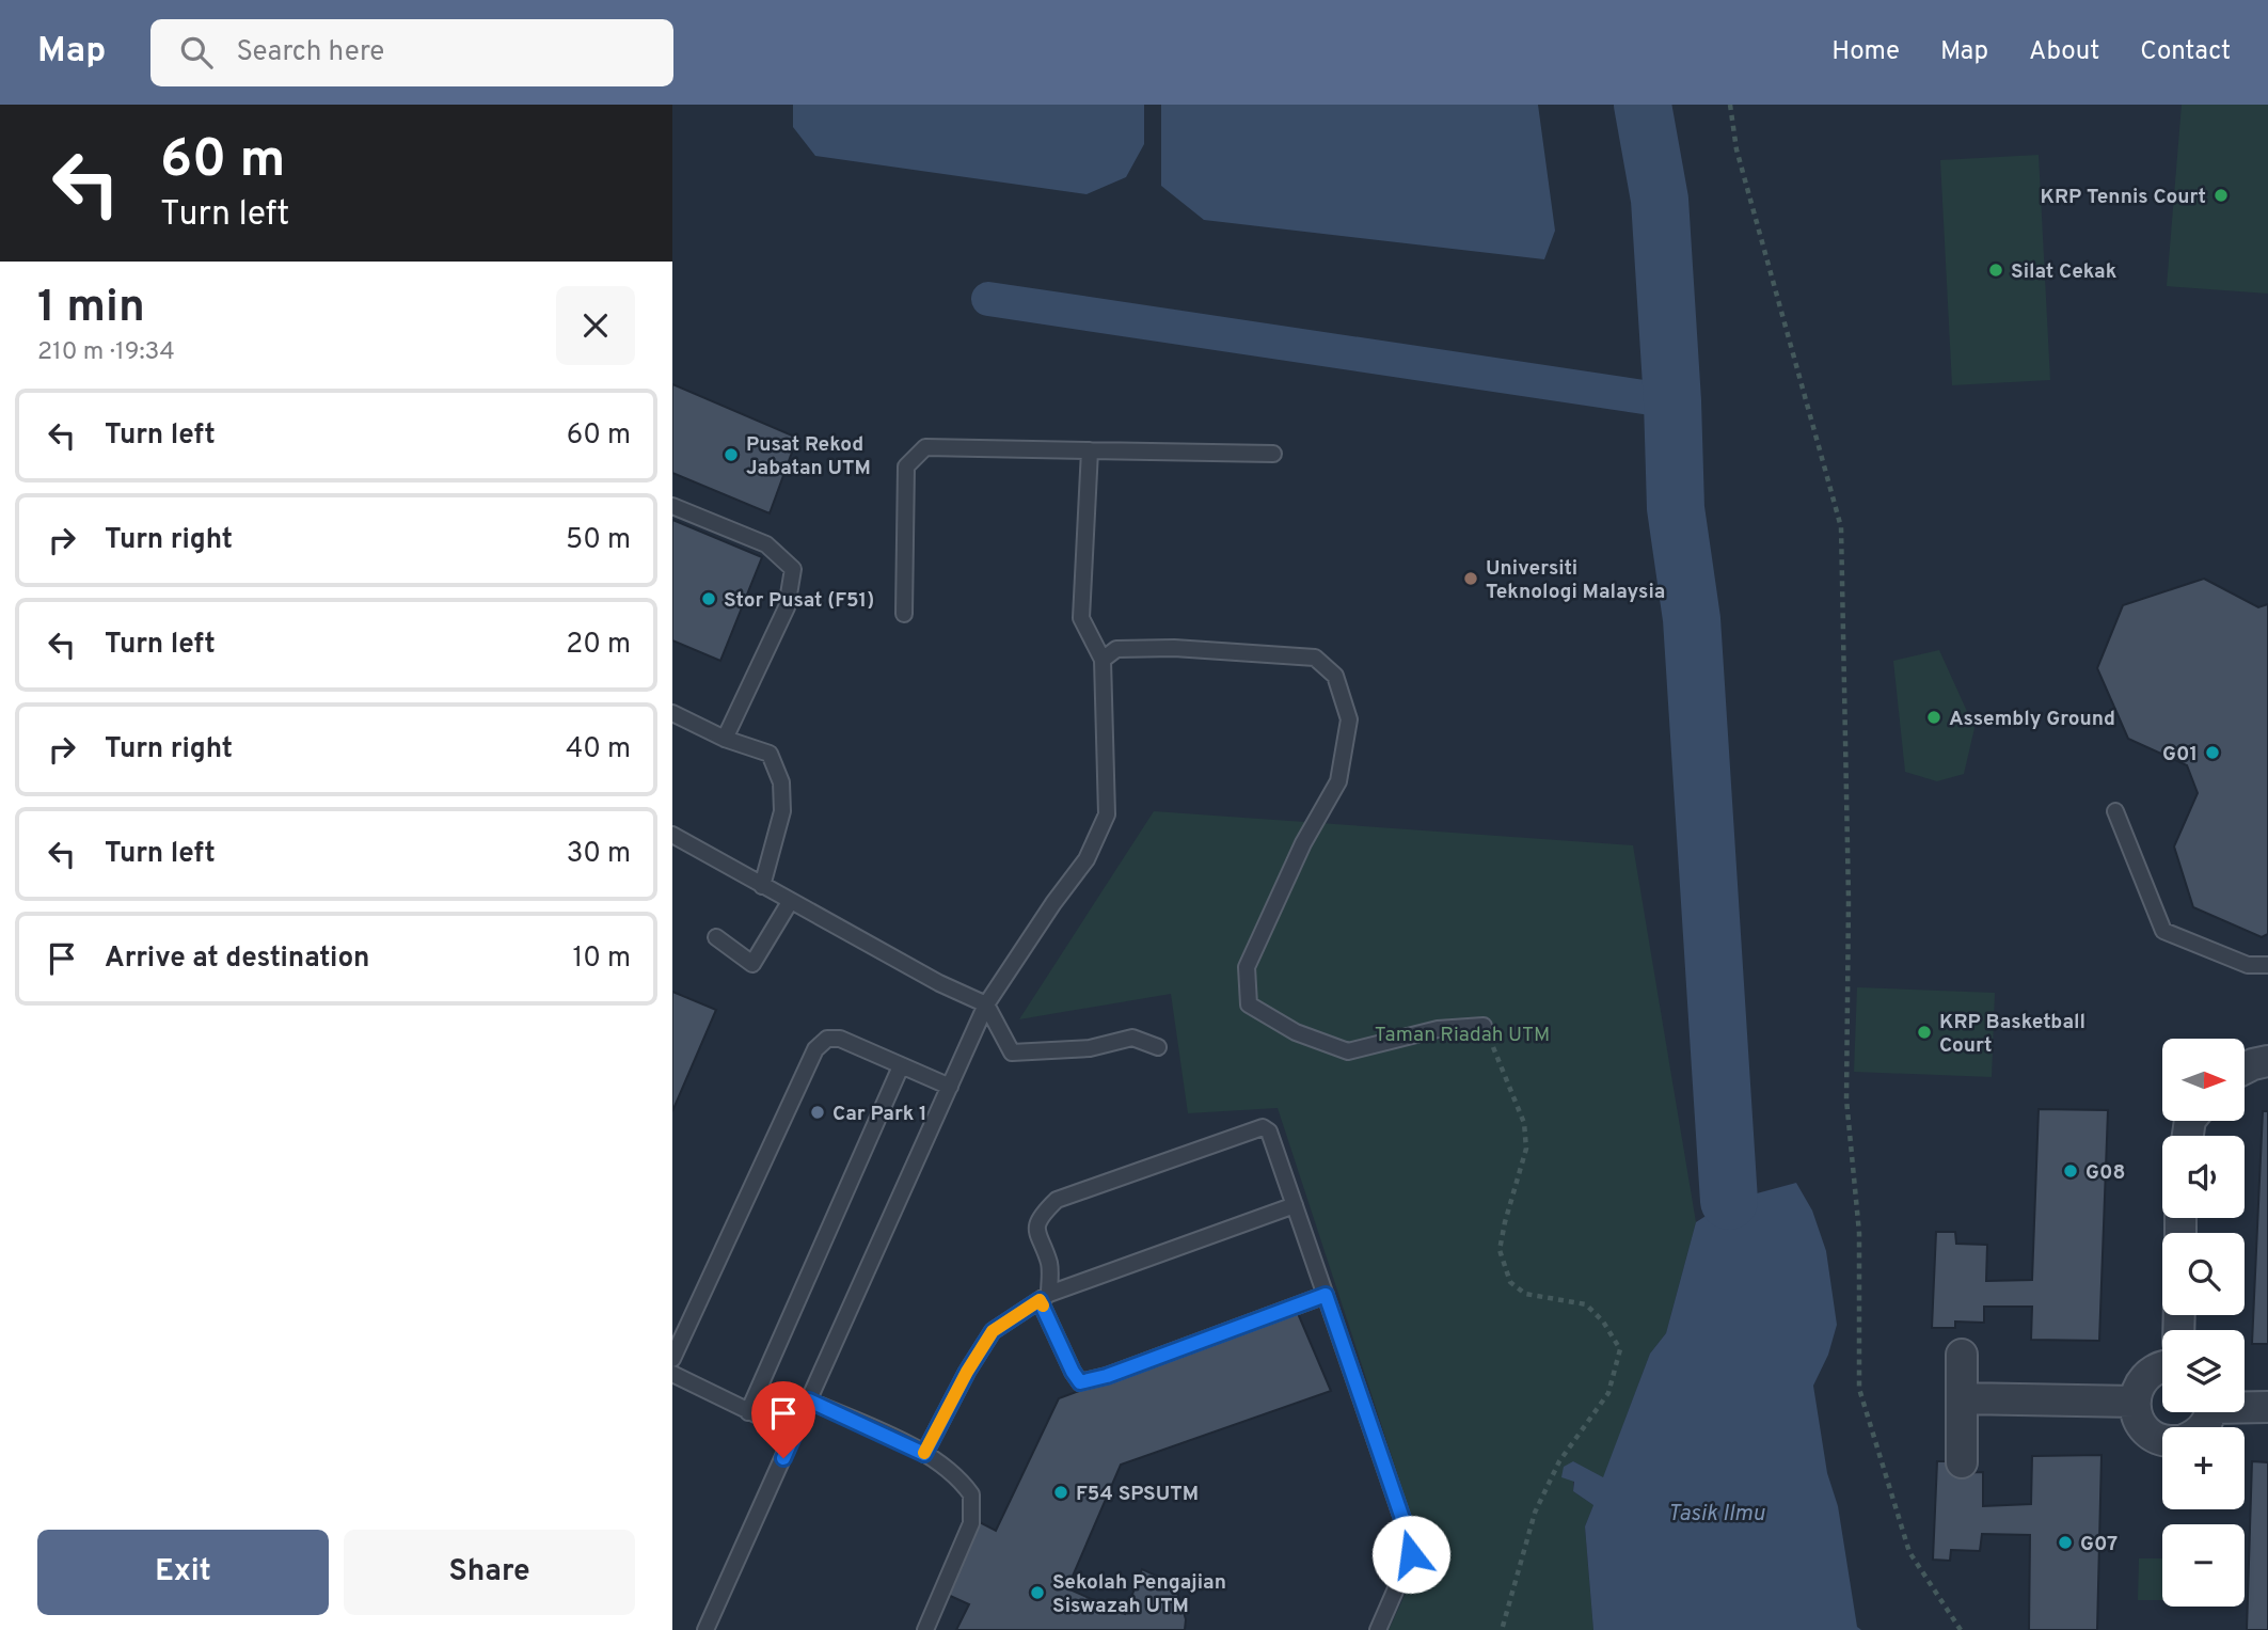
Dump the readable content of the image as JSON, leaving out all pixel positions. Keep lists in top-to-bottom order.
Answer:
{
  "water": ["Tasik Ilmu"],
  "parks": ["Taman Riadah UTM"],
  "places": [
    "KRP Tennis Court",
    "Silat Cekak",
    "Pusat Rekod Jabatan UTM",
    "Universiti Teknologi Malaysia",
    "Stor Pusat (F51)",
    "Assembly Ground",
    "G01",
    "KRP Basketball Court",
    "Car Park 1",
    "G08",
    "F54 SPSUTM",
    "G07",
    "Sekolah Pengajian Siswazah UTM"
  ],
  "north": "right",
  "page": {
    "header": "Map",
    "search": "Search here",
    "nav": [
      "Home",
      "Map",
      "About",
      "Contact"
    ],
    "turn": ["60 m", "Turn left"],
    "heading": ["1 min", "210 m · 19:34"],
    "list": [
      {
        "name": "Turn left",
        "value": "60 m"
      },
      {
        "name": "Turn right",
        "value": "50 m"
      },
      {
        "name": "Turn left",
        "value": "20 m"
      },
      {
        "name": "Turn right",
        "value": "40 m"
      },
      {
        "name": "Turn left",
        "value": "30 m"
      },
      {
        "name": "Arrive at destination",
        "value": "10 m"
      }
    ],
    "map_buttons": ["+", "−"],
    "buttons": ["Exit", "Share"]
  }
}
